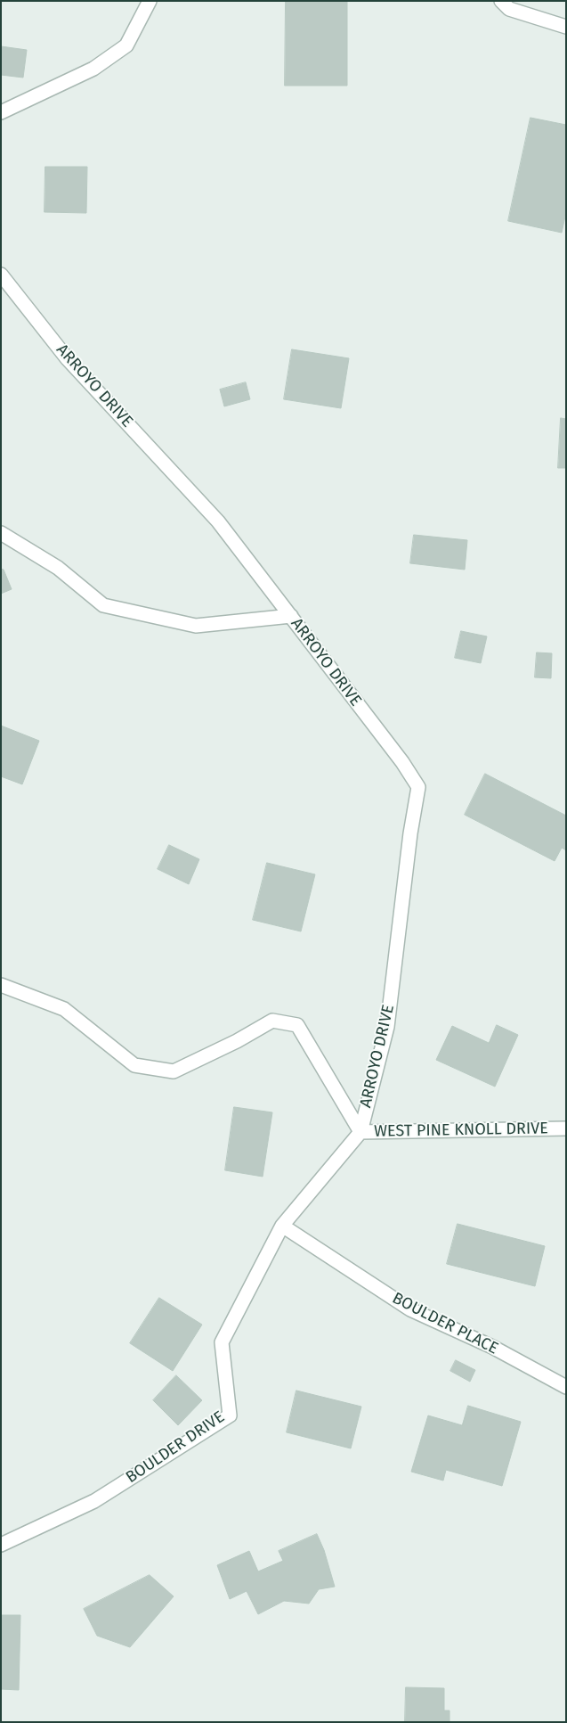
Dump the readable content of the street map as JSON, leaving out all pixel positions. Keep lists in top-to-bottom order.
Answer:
{
  "streets": {
    "street": [
      "ARROYO DRIVE",
      "WEST PINE KNOLL DRIVE",
      "BOULDER PLACE",
      "BOULDER DRIVE"
    ]
  },
  "crossings": [
    ["ARROYO DRIVE", "WEST PINE KNOLL DRIVE"],
    ["ARROYO DRIVE", "BOULDER DRIVE"],
    ["WEST PINE KNOLL DRIVE", "BOULDER DRIVE"],
    ["BOULDER PLACE", "BOULDER DRIVE"]
  ]
}
